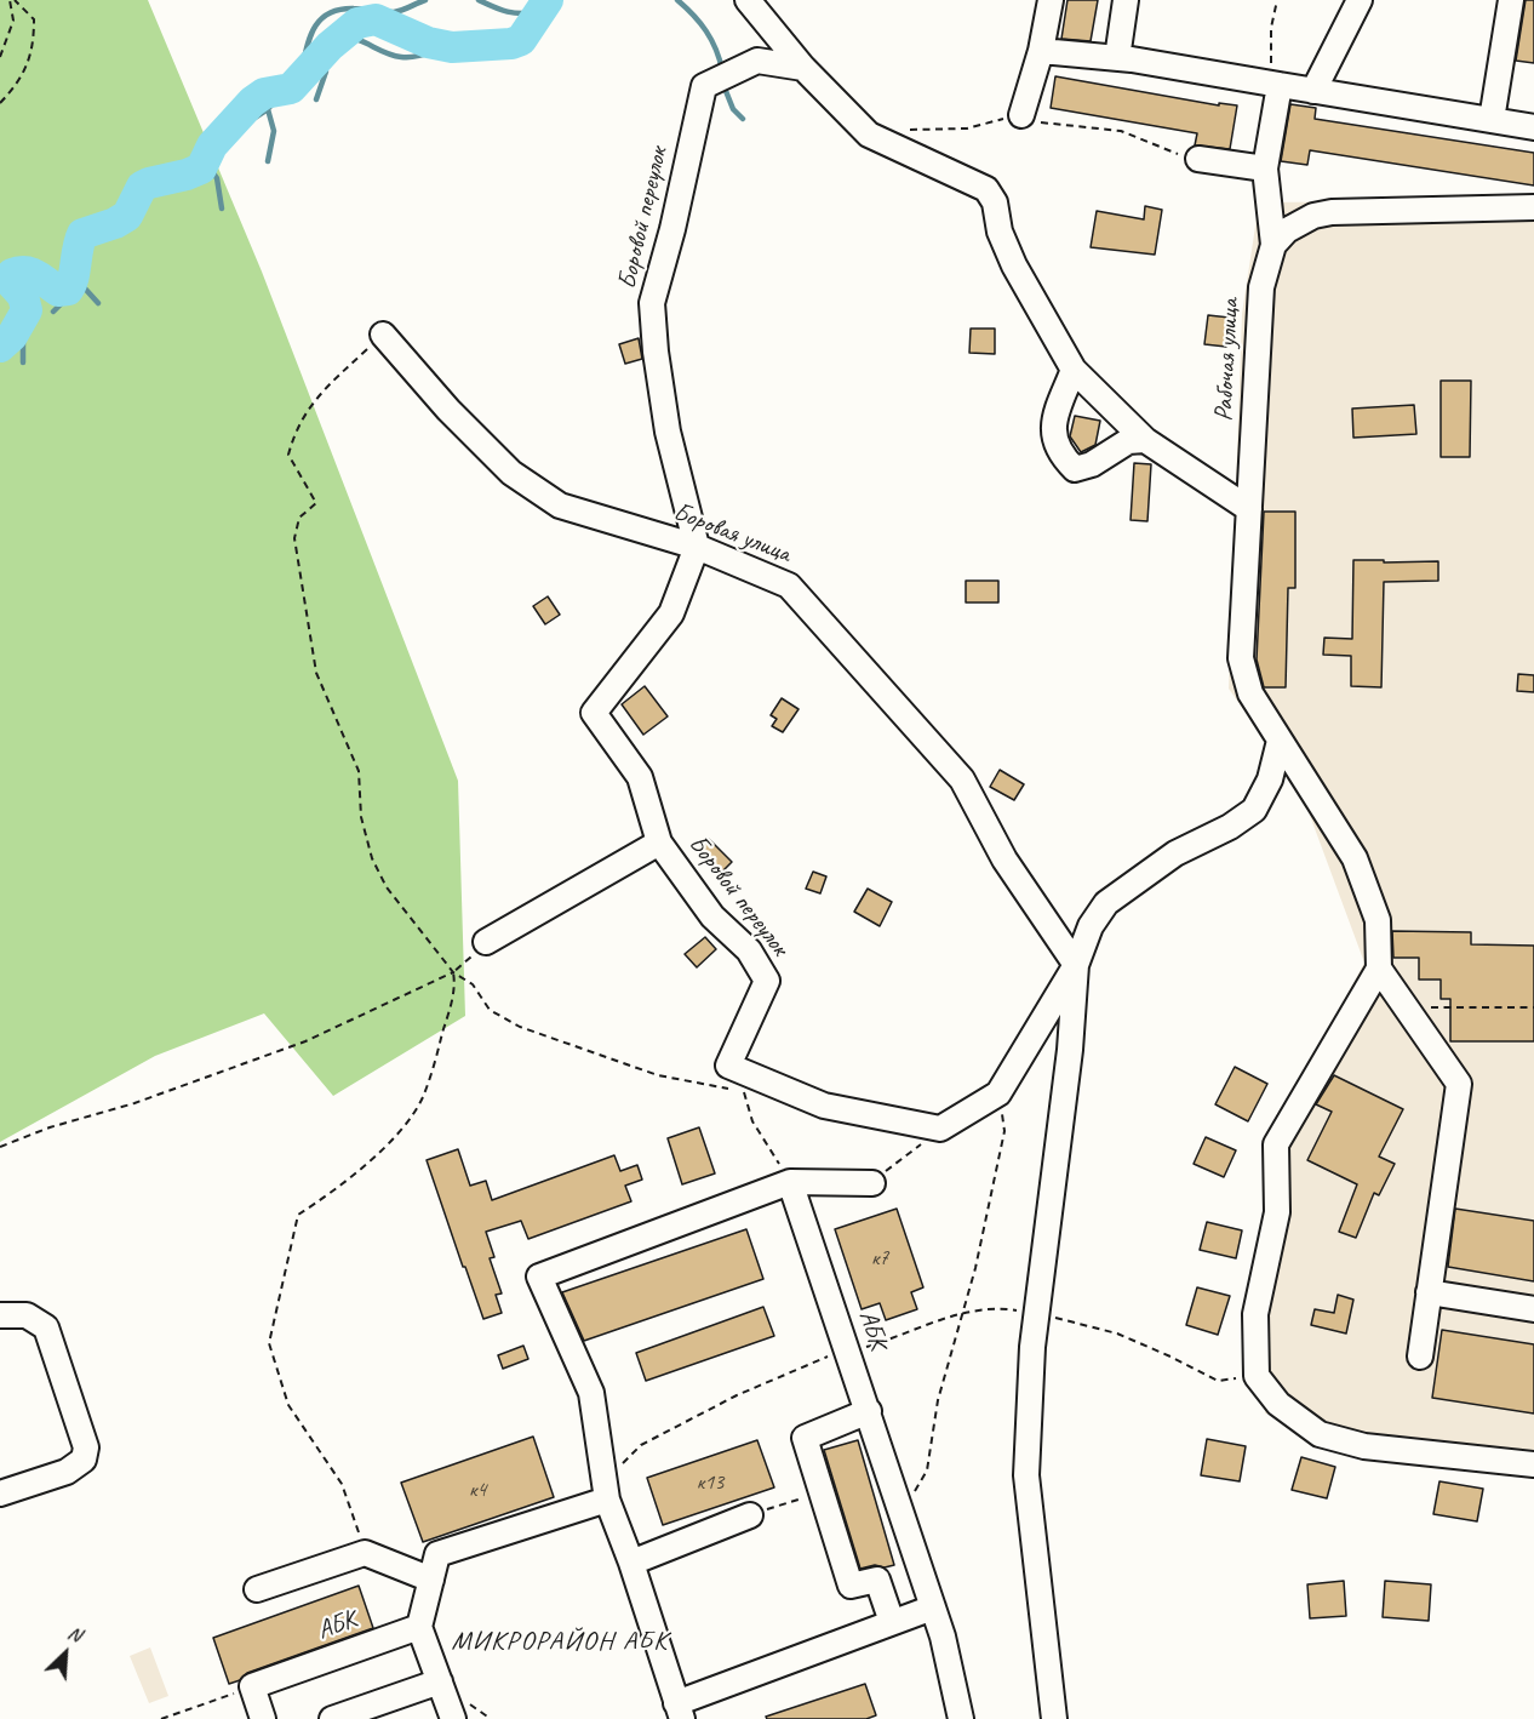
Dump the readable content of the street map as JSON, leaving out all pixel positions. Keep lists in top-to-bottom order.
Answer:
{
  "streets": {
    "street": [
      "Боровой переулок",
      "Рабочая улица",
      "Боровая улица",
      "АБК"
    ]
  },
  "crossings": [
    ["Боровой переулок", "Боровая улица"]
  ],
  "districts": ["МИКРОРАЙОН АБК"],
  "house_numbers": ["к7", "к13", "к4"],
  "north": "top right"
}
